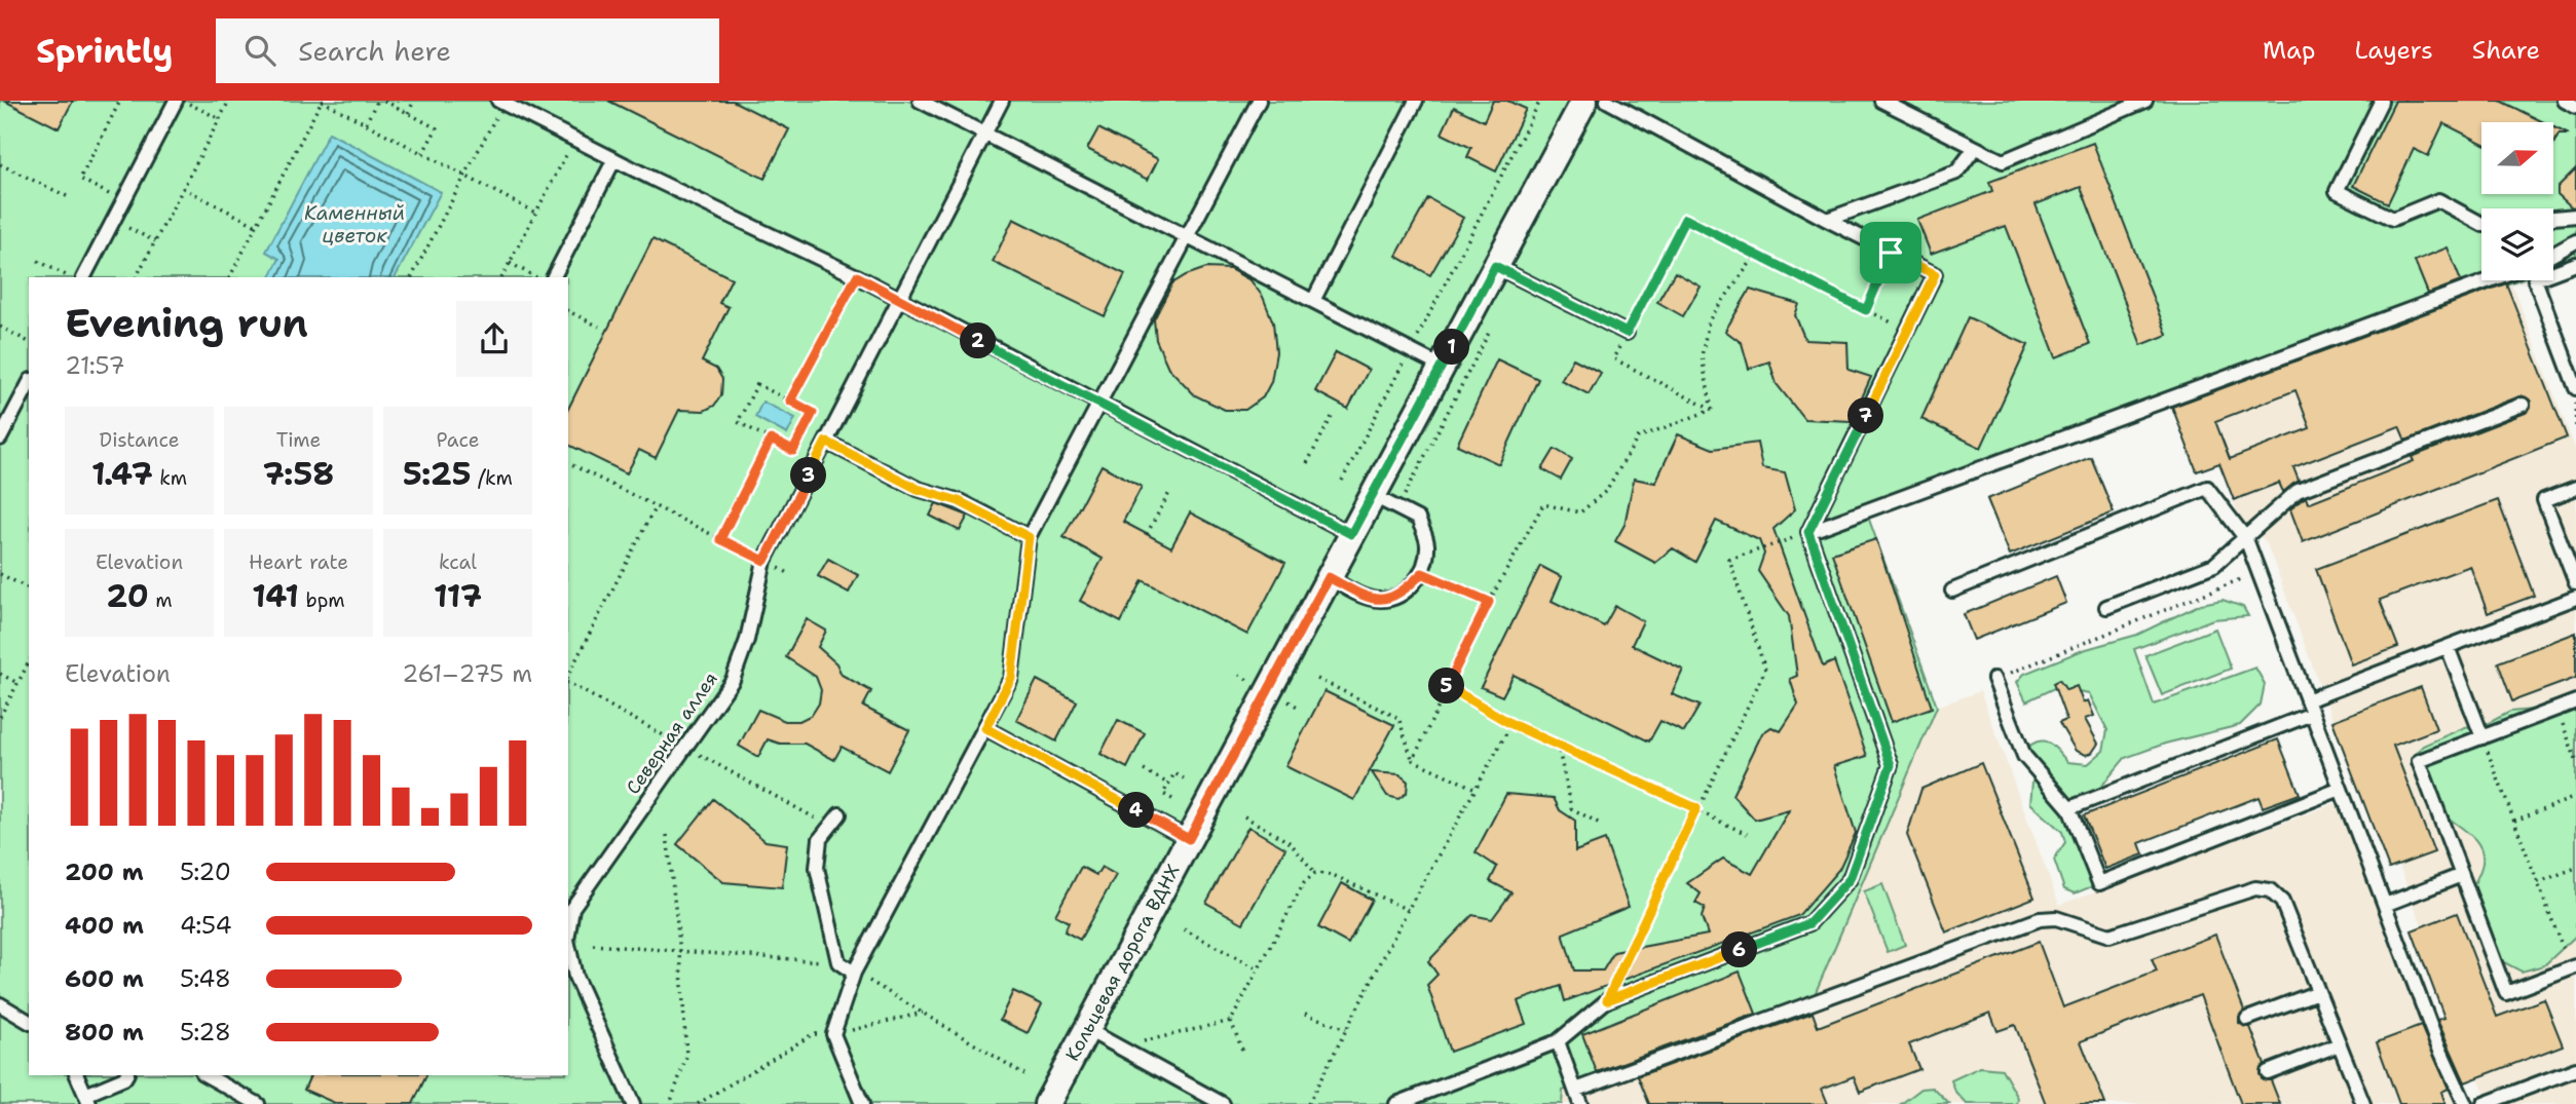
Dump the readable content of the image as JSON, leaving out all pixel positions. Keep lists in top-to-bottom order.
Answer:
{
  "streets": {
    "street": ["Кольцевая дорога ВДНХ"],
    "lane": ["Северная аллея"]
  },
  "water": ["Каменный цветок"],
  "north": "right",
  "page": {
    "header": "Sprintly",
    "search": "Search here",
    "nav": ["Map", "Layers", "Share"],
    "heading": ["Evening run", "21:57"],
    "pins": [
      "2",
      "1",
      "7",
      "3",
      "5",
      "4",
      "6"
    ],
    "stats": [
      ["Distance", "1.47 km"],
      ["Time", "7:58"],
      ["Pace", "5:25 /km"],
      ["Elevation", "20 m"],
      ["Heart rate", "141 bpm"],
      ["kcal", "117"]
    ],
    "chart": ["Elevation", "261–275 m"],
    "list": [
      {
        "name": "200 m",
        "note": "5:20"
      },
      {
        "name": "400 m",
        "note": "4:54"
      },
      {
        "name": "600 m",
        "note": "5:48"
      },
      {
        "name": "800 m",
        "note": "5:28"
      }
    ]
  }
}
